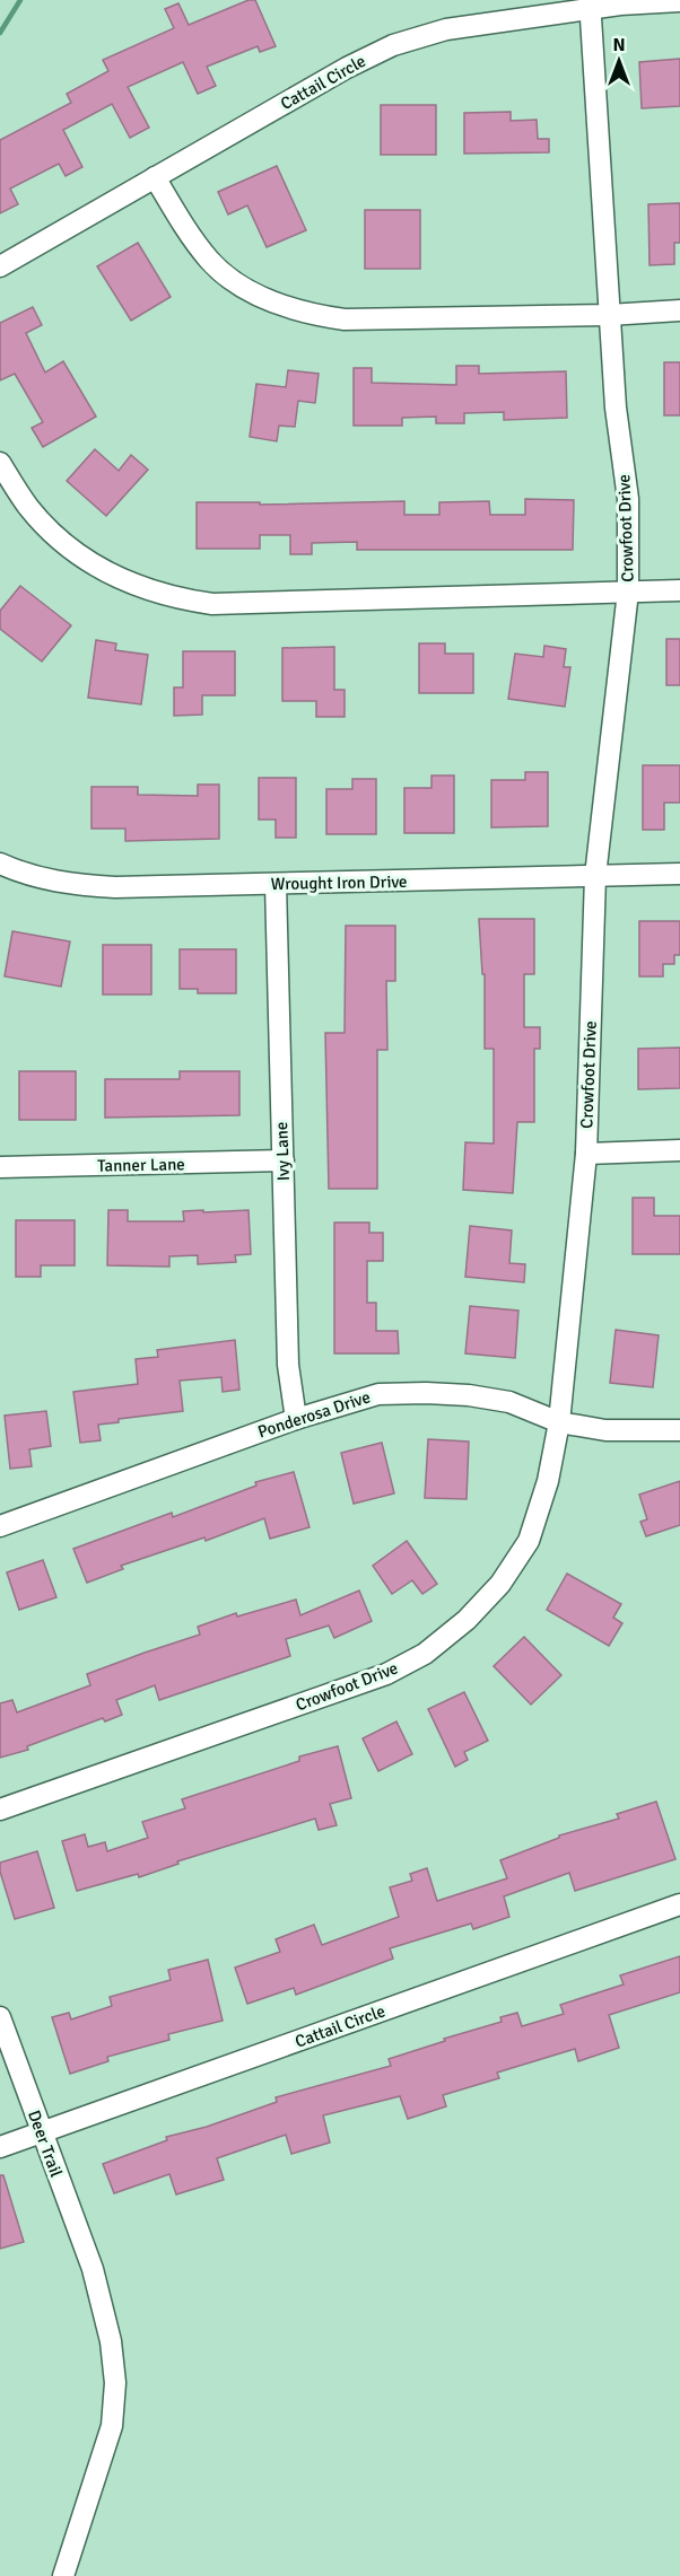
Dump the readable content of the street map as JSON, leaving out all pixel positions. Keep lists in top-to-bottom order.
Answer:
{
  "streets": {
    "street": [
      "Cattail Circle",
      "Crowfoot Drive",
      "Wrought Iron Drive",
      "Ivy Lane",
      "Tanner Lane",
      "Ponderosa Drive",
      "Deer Trail"
    ]
  },
  "crossings": [
    ["Cattail Circle", "Crowfoot Drive"],
    ["Cattail Circle", "Deer Trail"],
    ["Crowfoot Drive", "Wrought Iron Drive"],
    ["Crowfoot Drive", "Ponderosa Drive"],
    ["Wrought Iron Drive", "Ivy Lane"],
    ["Ivy Lane", "Tanner Lane"],
    ["Ivy Lane", "Ponderosa Drive"]
  ],
  "north": "top"
}
